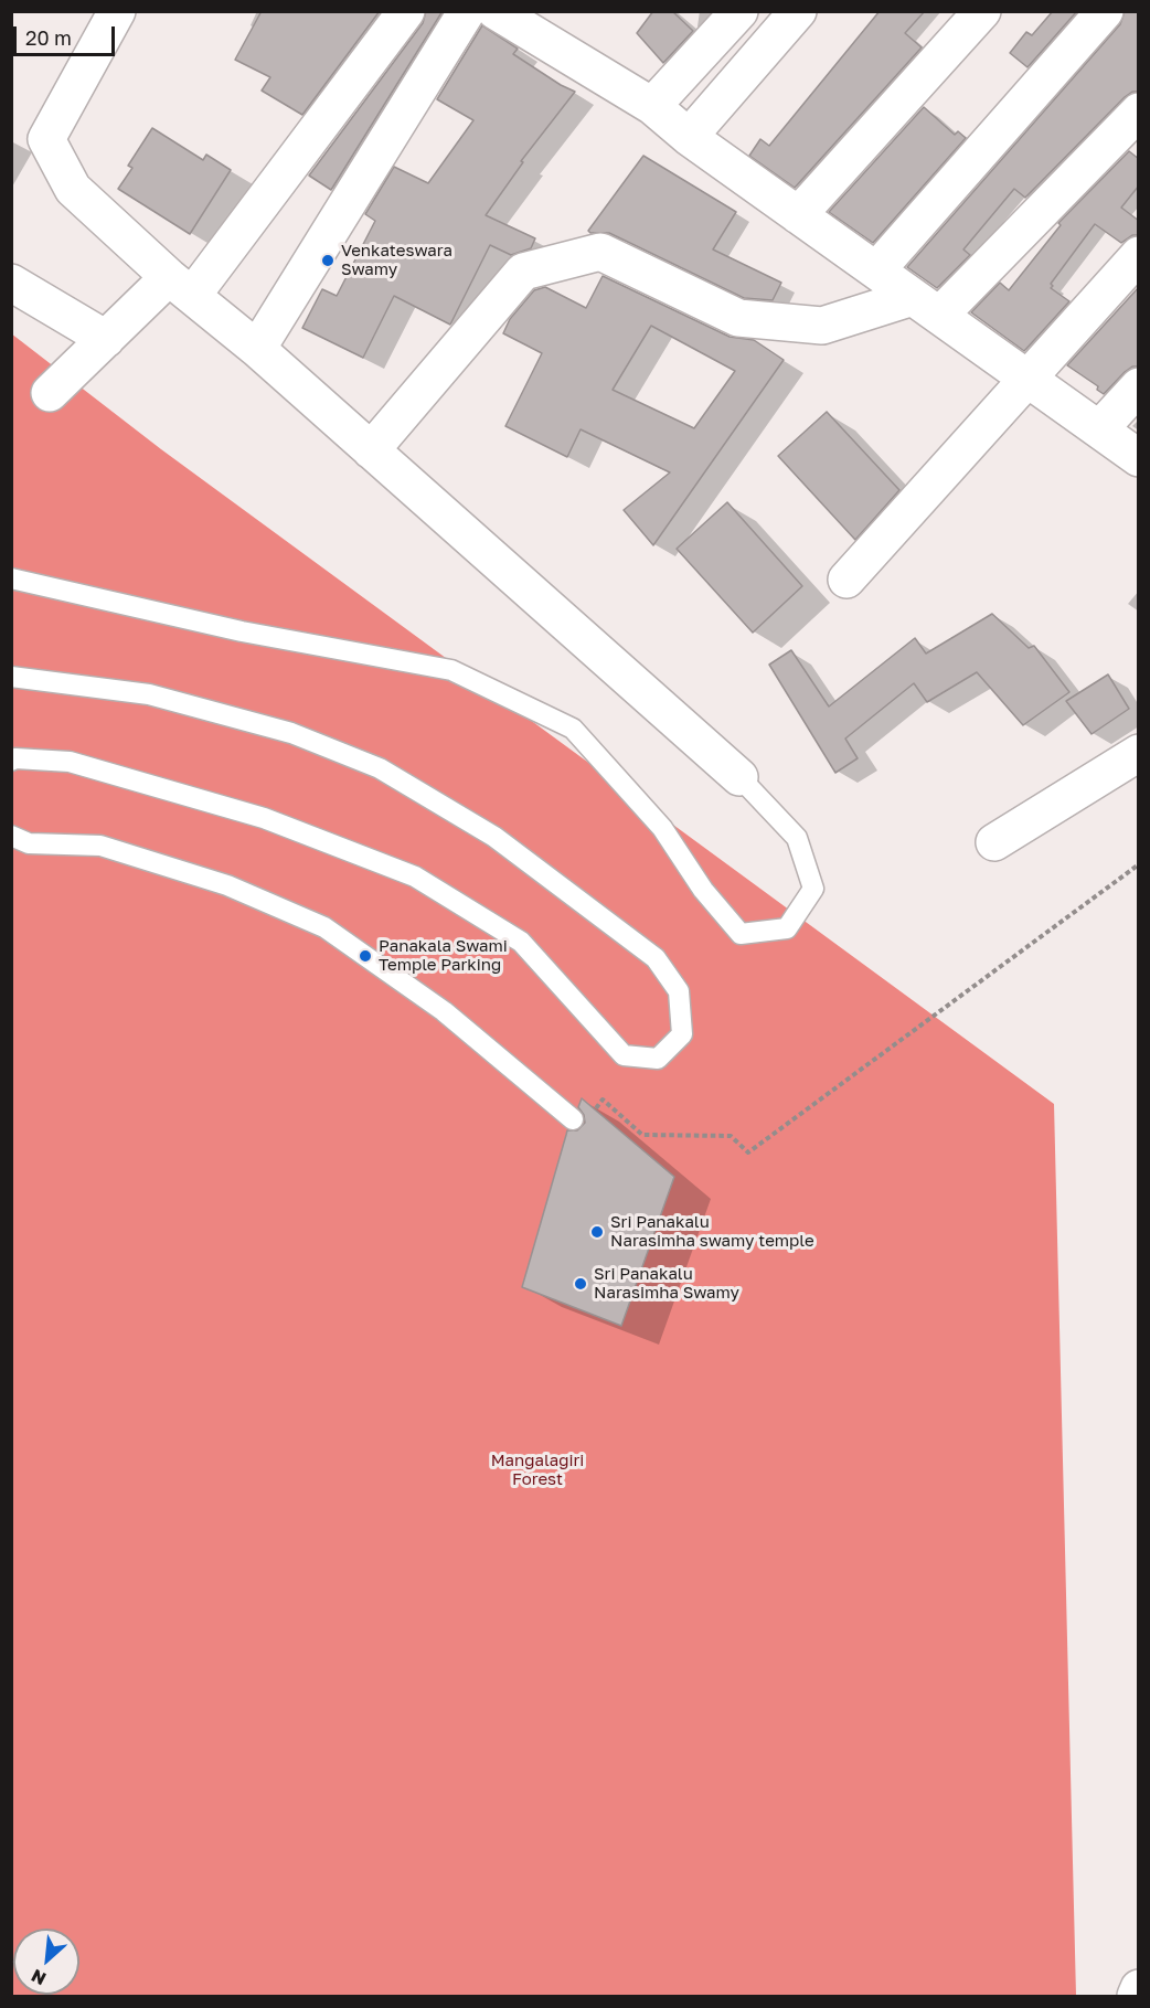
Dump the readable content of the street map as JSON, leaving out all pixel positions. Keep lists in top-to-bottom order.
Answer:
{
  "parks": ["Mangalagiri Forest"],
  "places": [
    "Venkateswara Swamy",
    "Panakala Swami Temple Parking",
    "Sri Panakalu Narasimha swamy temple",
    "Sri Panakalu Narasimha Swamy"
  ],
  "scale_bar": "20 m",
  "north": "bottom left"
}
